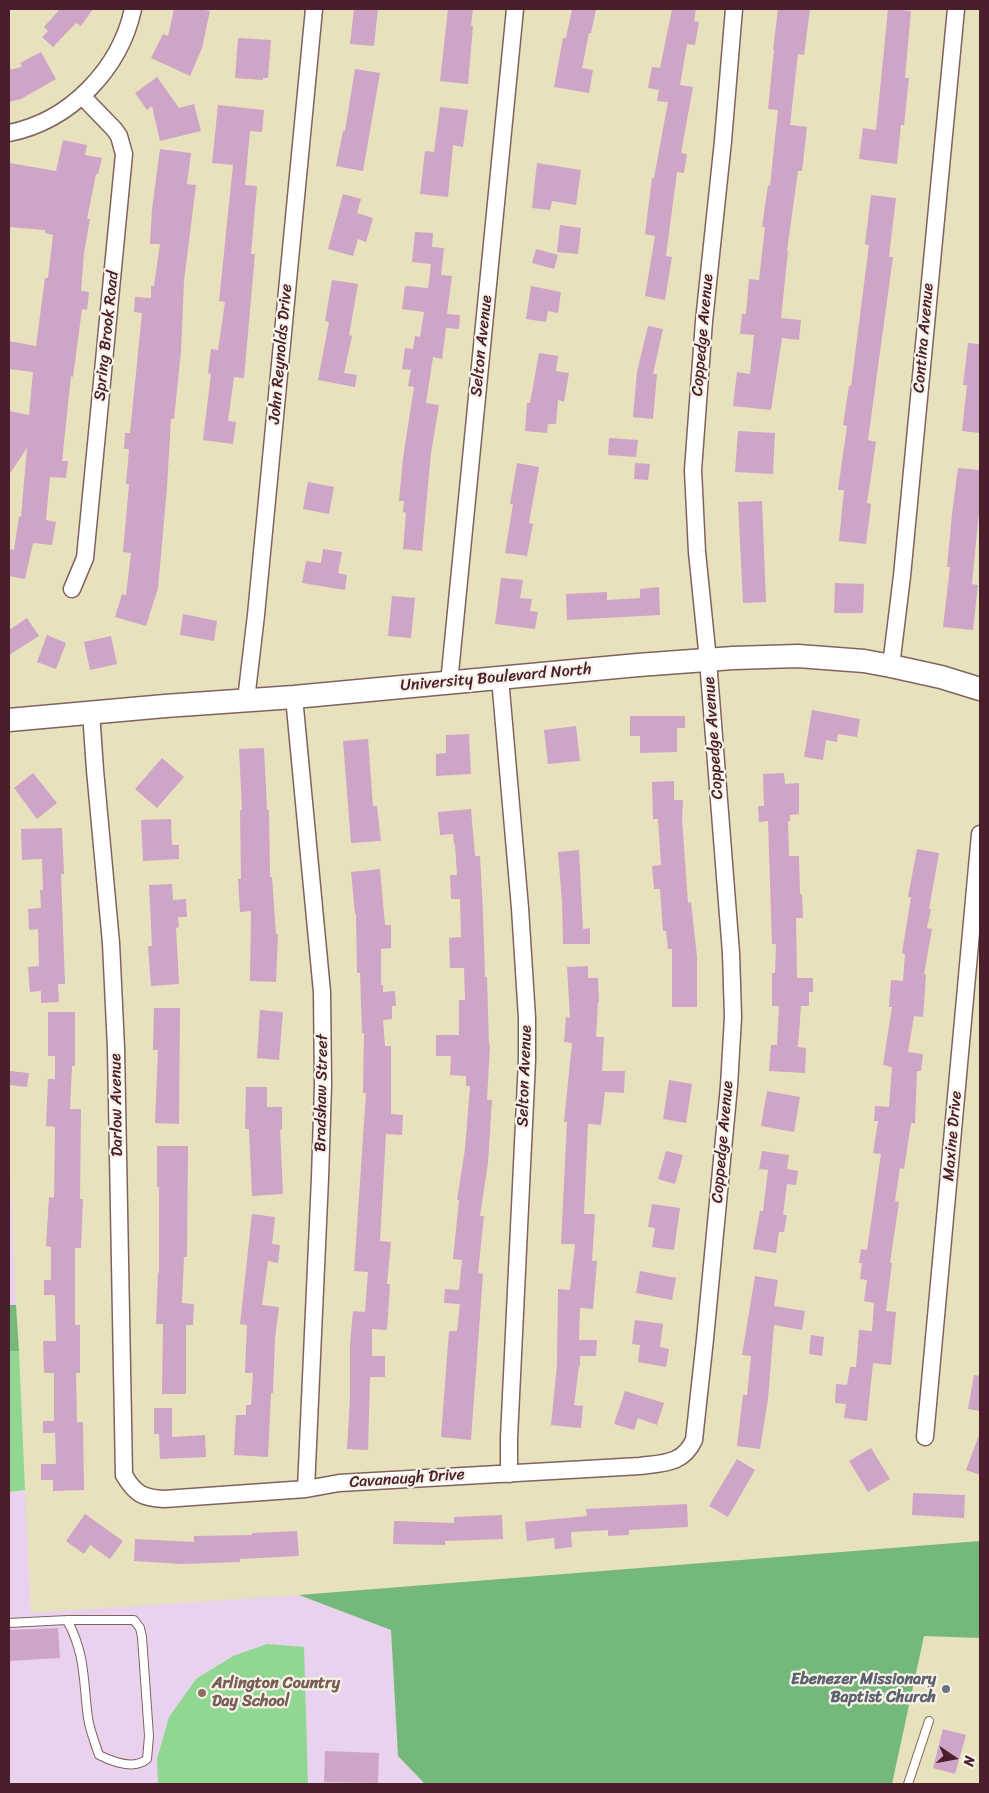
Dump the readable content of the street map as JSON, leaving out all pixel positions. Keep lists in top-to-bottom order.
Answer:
{
  "streets": {
    "street": [
      "Coppedge Avenue",
      "Spring Brook Road",
      "Contina Avenue",
      "Selton Avenue",
      "John Reynolds Drive",
      "University Boulevard North",
      "Bradshaw Street",
      "Darlow Avenue",
      "Maxine Drive",
      "Cavanaugh Drive"
    ]
  },
  "crossings": [
    ["Coppedge Avenue", "University Boulevard North"],
    ["Coppedge Avenue", "Cavanaugh Drive"],
    ["Contina Avenue", "University Boulevard North"],
    ["Selton Avenue", "University Boulevard North"],
    ["Selton Avenue", "Cavanaugh Drive"],
    ["John Reynolds Drive", "University Boulevard North"],
    ["University Boulevard North", "Bradshaw Street"],
    ["University Boulevard North", "Darlow Avenue"],
    ["Bradshaw Street", "Cavanaugh Drive"],
    ["Darlow Avenue", "Cavanaugh Drive"]
  ],
  "places": ["Ebenezer Missionary Baptist Church", "Arlington Country Day School"],
  "north": "right"
}
